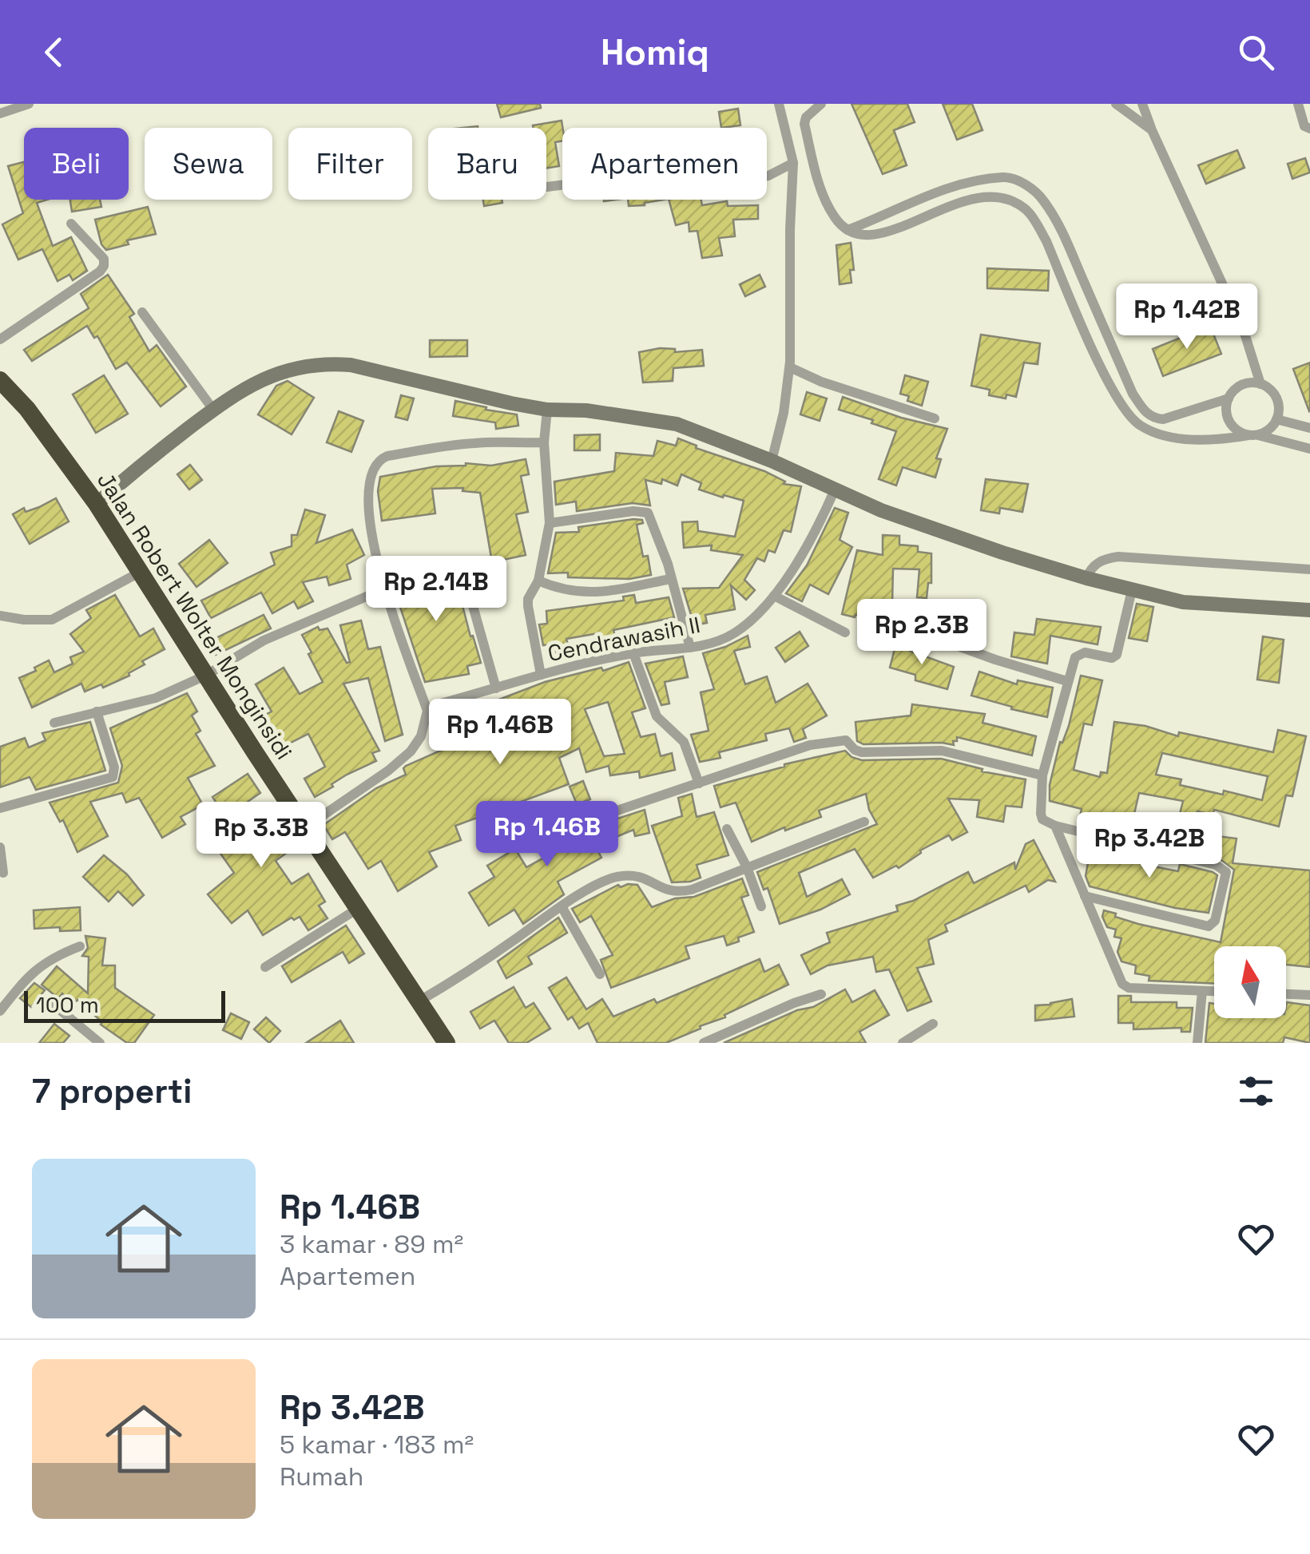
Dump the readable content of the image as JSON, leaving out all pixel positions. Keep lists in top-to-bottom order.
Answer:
{
  "streets": {
    "highway": ["Jalan Robert Wolter Monginsidi"],
    "street": ["Cendrawasih II"]
  },
  "scale_bar": "100 m",
  "north": "top",
  "page": {
    "header": "Homiq",
    "chip": [
      "Beli",
      "Sewa",
      "Filter",
      "Baru",
      "Apartemen"
    ],
    "price": [
      "Rp 1.42B",
      "Rp 2.14B",
      "Rp 2.3B",
      "Rp 1.46B",
      "Rp 1.46B",
      "Rp 3.3B",
      "Rp 3.42B"
    ],
    "scale": "100 m",
    "heading": "7 properti",
    "list": [
      {
        "name": "Rp 1.46B",
        "note": "3 kamar · 89 m² · Apartemen"
      },
      {
        "name": "Rp 3.42B",
        "note": "5 kamar · 183 m² · Rumah"
      }
    ]
  }
}
